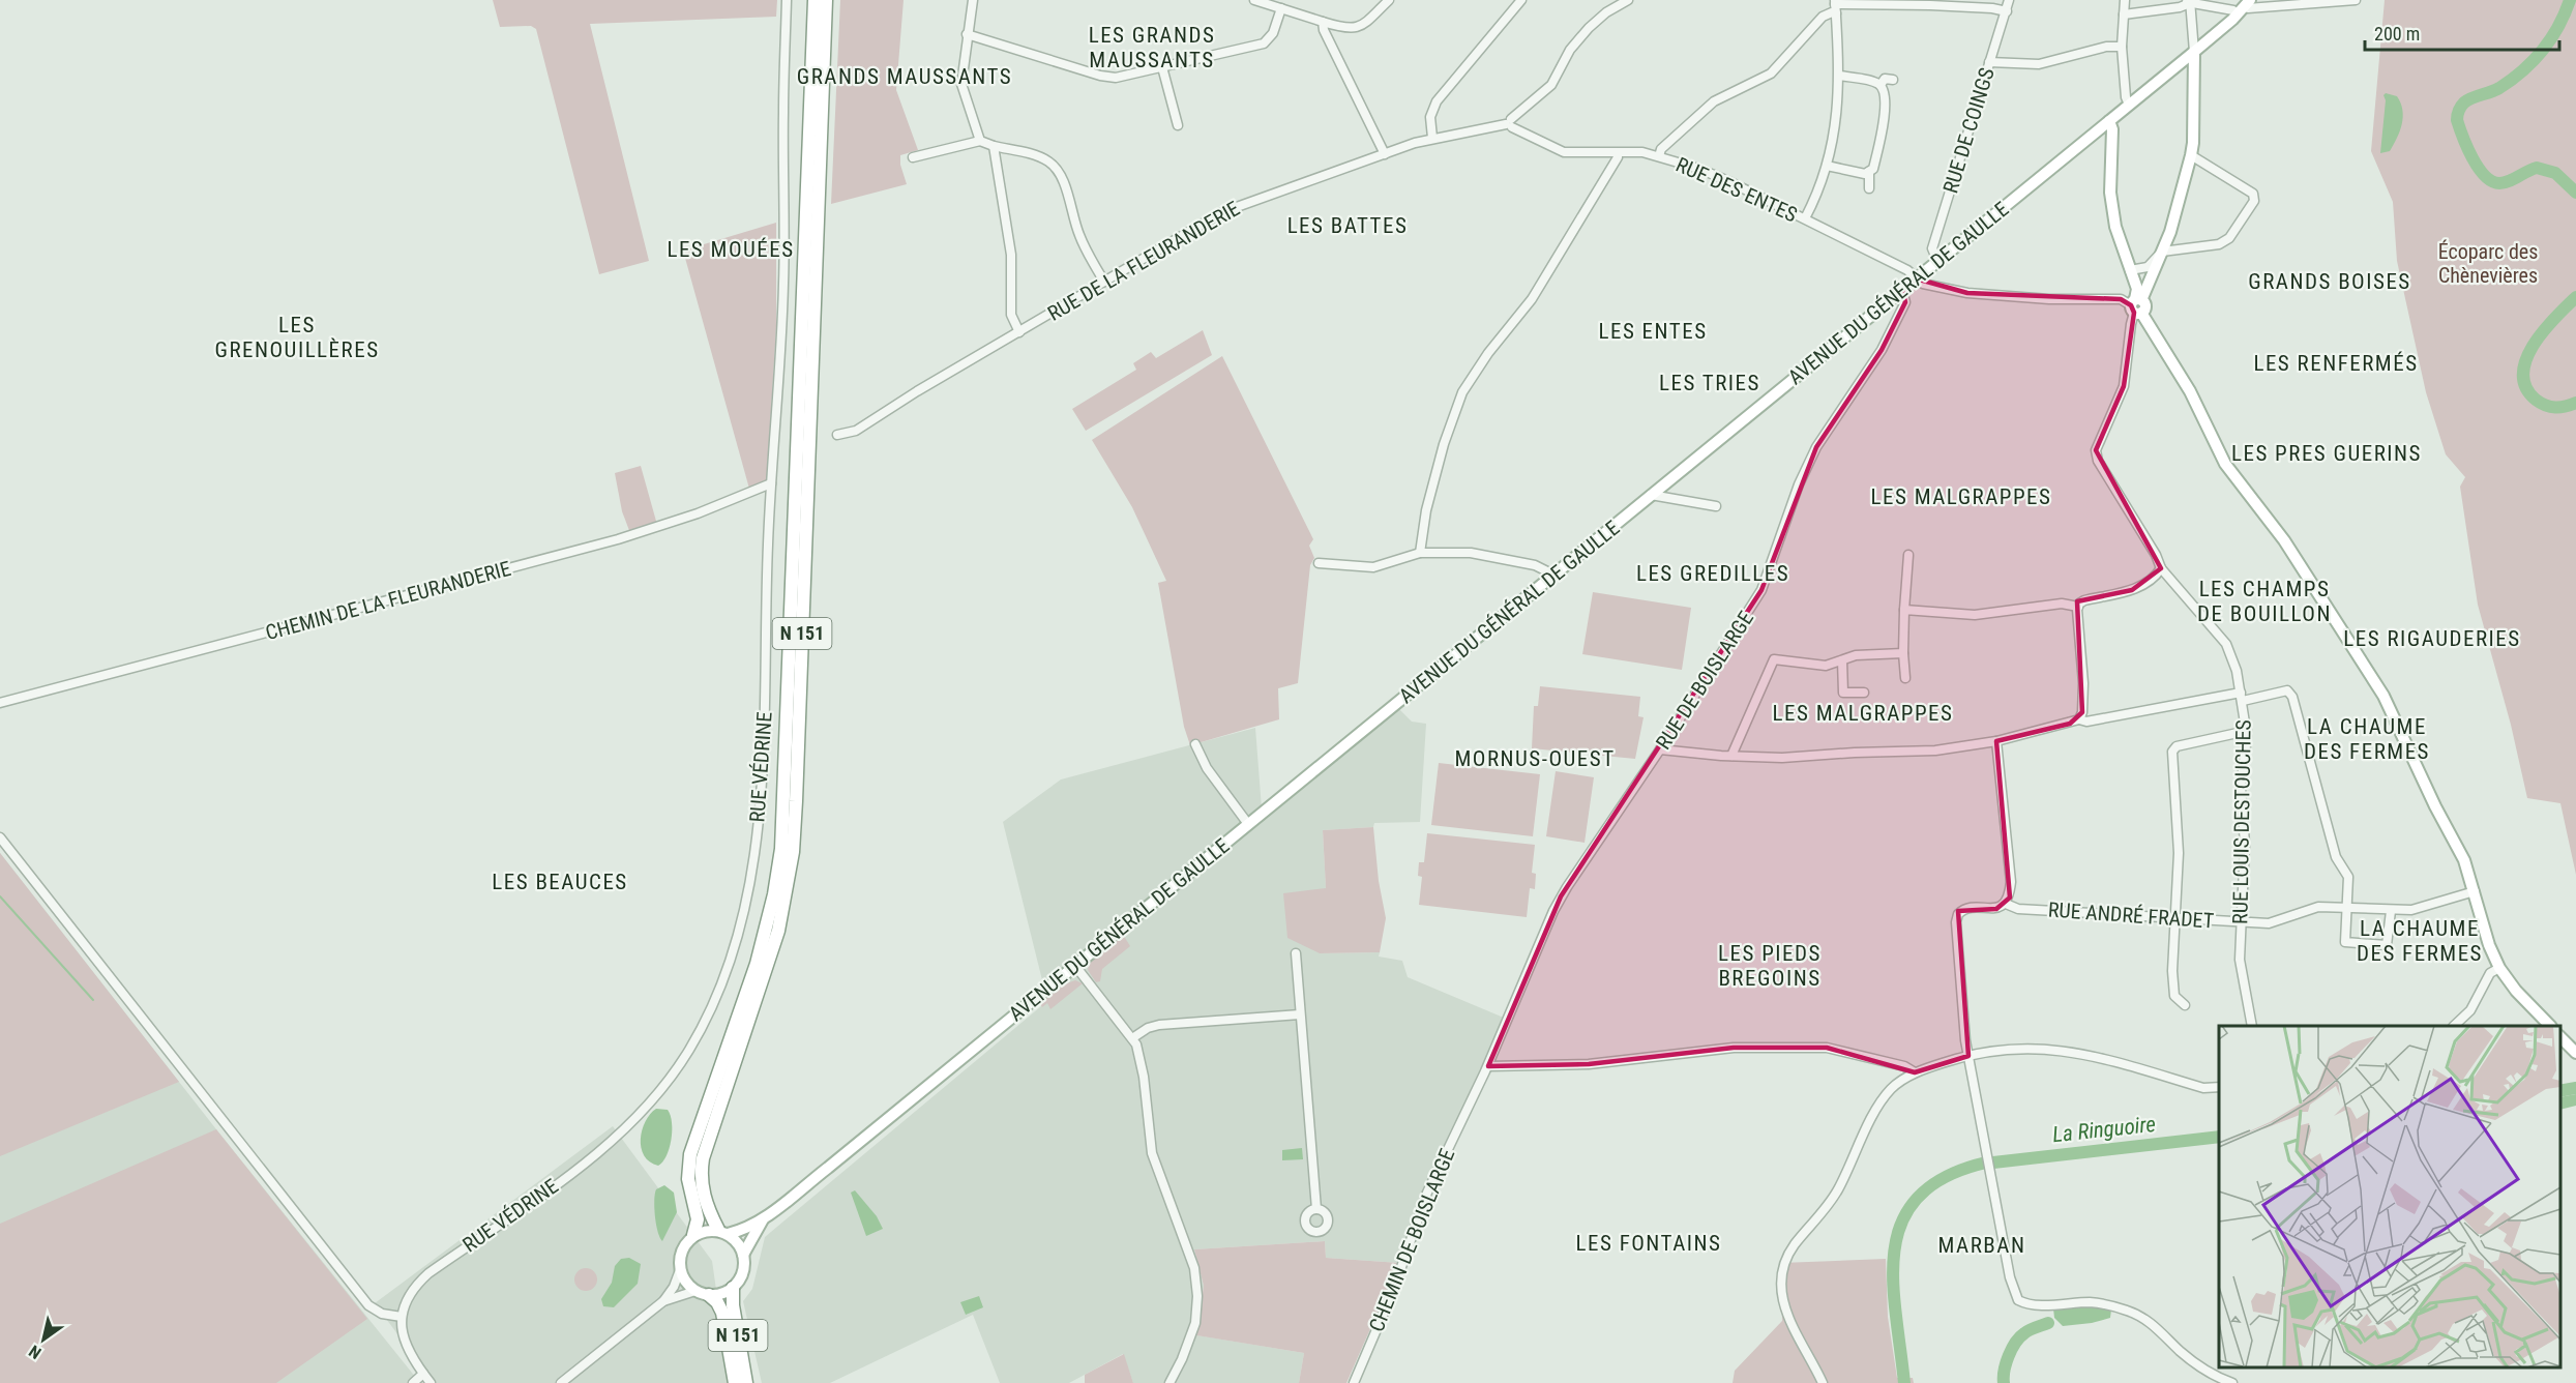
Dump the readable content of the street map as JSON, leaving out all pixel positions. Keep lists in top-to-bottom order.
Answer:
{
  "streets": {
    "highway": ["N 151"],
    "main road": ["AVENUE DU GÉNÉRAL DE GAULLE"],
    "street": [
      "RUE DE COINGS",
      "RUE DES ENTES",
      "RUE DE LA FLEURANDERIE",
      "CHEMIN DE LA FLEURANDERIE",
      "RUE DE BOISLARGE",
      "RUE VÉDRINE",
      "RUE LOUIS DESTOUCHES",
      "RUE ANDRÉ FRADET",
      "CHEMIN DE BOISLARGE"
    ]
  },
  "crossings": [
    ["RUE DE COINGS", "AVENUE DU GÉNÉRAL DE GAULLE"],
    ["RUE DES ENTES", "RUE DE LA FLEURANDERIE"],
    ["RUE DES ENTES", "AVENUE DU GÉNÉRAL DE GAULLE"],
    ["RUE DES ENTES", "RUE LOUIS DESTOUCHES"],
    ["AVENUE DU GÉNÉRAL DE GAULLE", "N 151"],
    ["AVENUE DU GÉNÉRAL DE GAULLE", "RUE DE BOISLARGE"],
    ["CHEMIN DE LA FLEURANDERIE", "RUE VÉDRINE"],
    ["RUE DE BOISLARGE", "CHEMIN DE BOISLARGE"],
    ["RUE LOUIS DESTOUCHES", "RUE ANDRÉ FRADET"]
  ],
  "districts": [
    "LES GRANDS MAUSSANTS",
    "GRANDS MAUSSANTS",
    "LES BATTES",
    "LES MOUÉES",
    "GRANDS BOISES",
    "LES GRENOUILLÈRES",
    "LES ENTES",
    "LES RENFERMÉS",
    "LES TRIES",
    "LES PRES GUERINS",
    "LES MALGRAPPES",
    "LES GREDILLES",
    "LES CHAMPS DE BOUILLON",
    "LES RIGAUDERIES",
    "LES MALGRAPPES",
    "LA CHAUME DES FERMES",
    "MORNUS-OUEST",
    "LES BEAUCES",
    "LA CHAUME DES FERMES",
    "LES PIEDS BREGOINS",
    "LES FONTAINS",
    "MARBAN"
  ],
  "water": ["La Ringuoire"],
  "parks": ["Écoparc des Chènevières"],
  "scale_bar": "200 m",
  "north": "bottom left"
}
